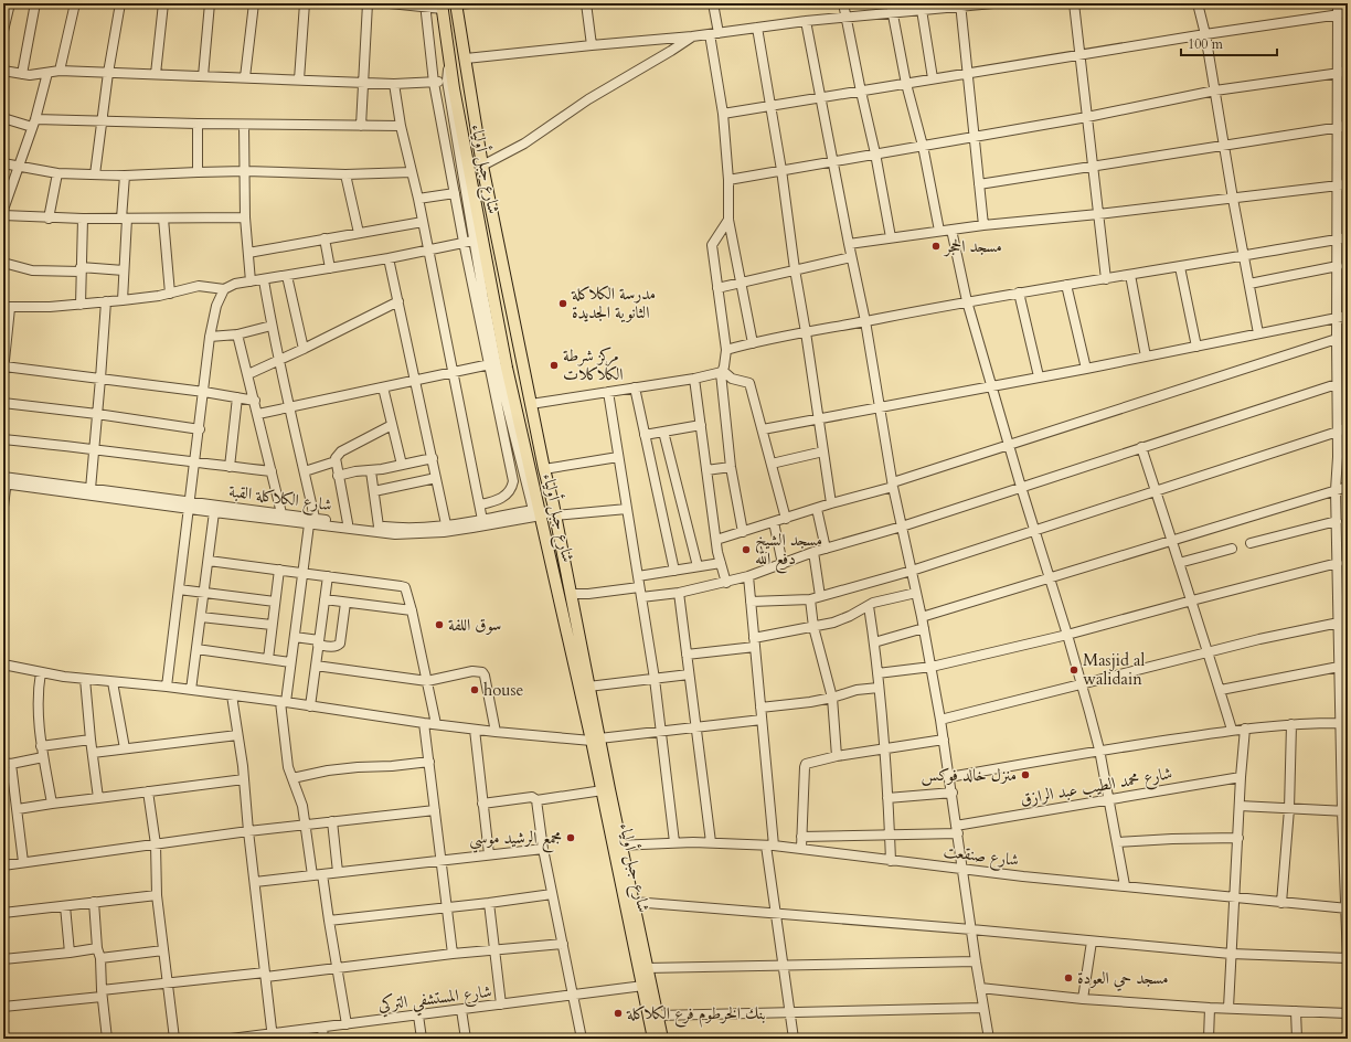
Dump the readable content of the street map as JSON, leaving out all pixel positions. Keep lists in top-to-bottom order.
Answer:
{
  "streets": {
    "main road": ["شارع جبل أولياء"],
    "street": [
      "شارع الكلاكلة القبة",
      "شارع محمد الطيب عبد الرازق",
      "شارع صنقعت",
      "شارع المستشفي التركي"
    ]
  },
  "crossings": [
    ["شارع جبل أولياء", "شارع الكلاكلة القبة"],
    ["شارع جبل أولياء", "شارع صنقعت"],
    ["شارع جبل أولياء", "شارع المستشفي التركي"]
  ],
  "places": [
    "مسجد الحجر",
    "مدرسة الكلاكلة الثانوية الجديدة",
    "مركز شرطة الكلاكلات",
    "مسجد الشيخ دفع الله",
    "سوق اللفة",
    "Masjid al walidain",
    "house",
    "منزل خالد فوكس",
    "مجمع الرشيد موسي",
    "مسجد حي العودة",
    "بنك الخرطوم فرع الكلاكلة"
  ],
  "scale_bar": "100 m"
}
